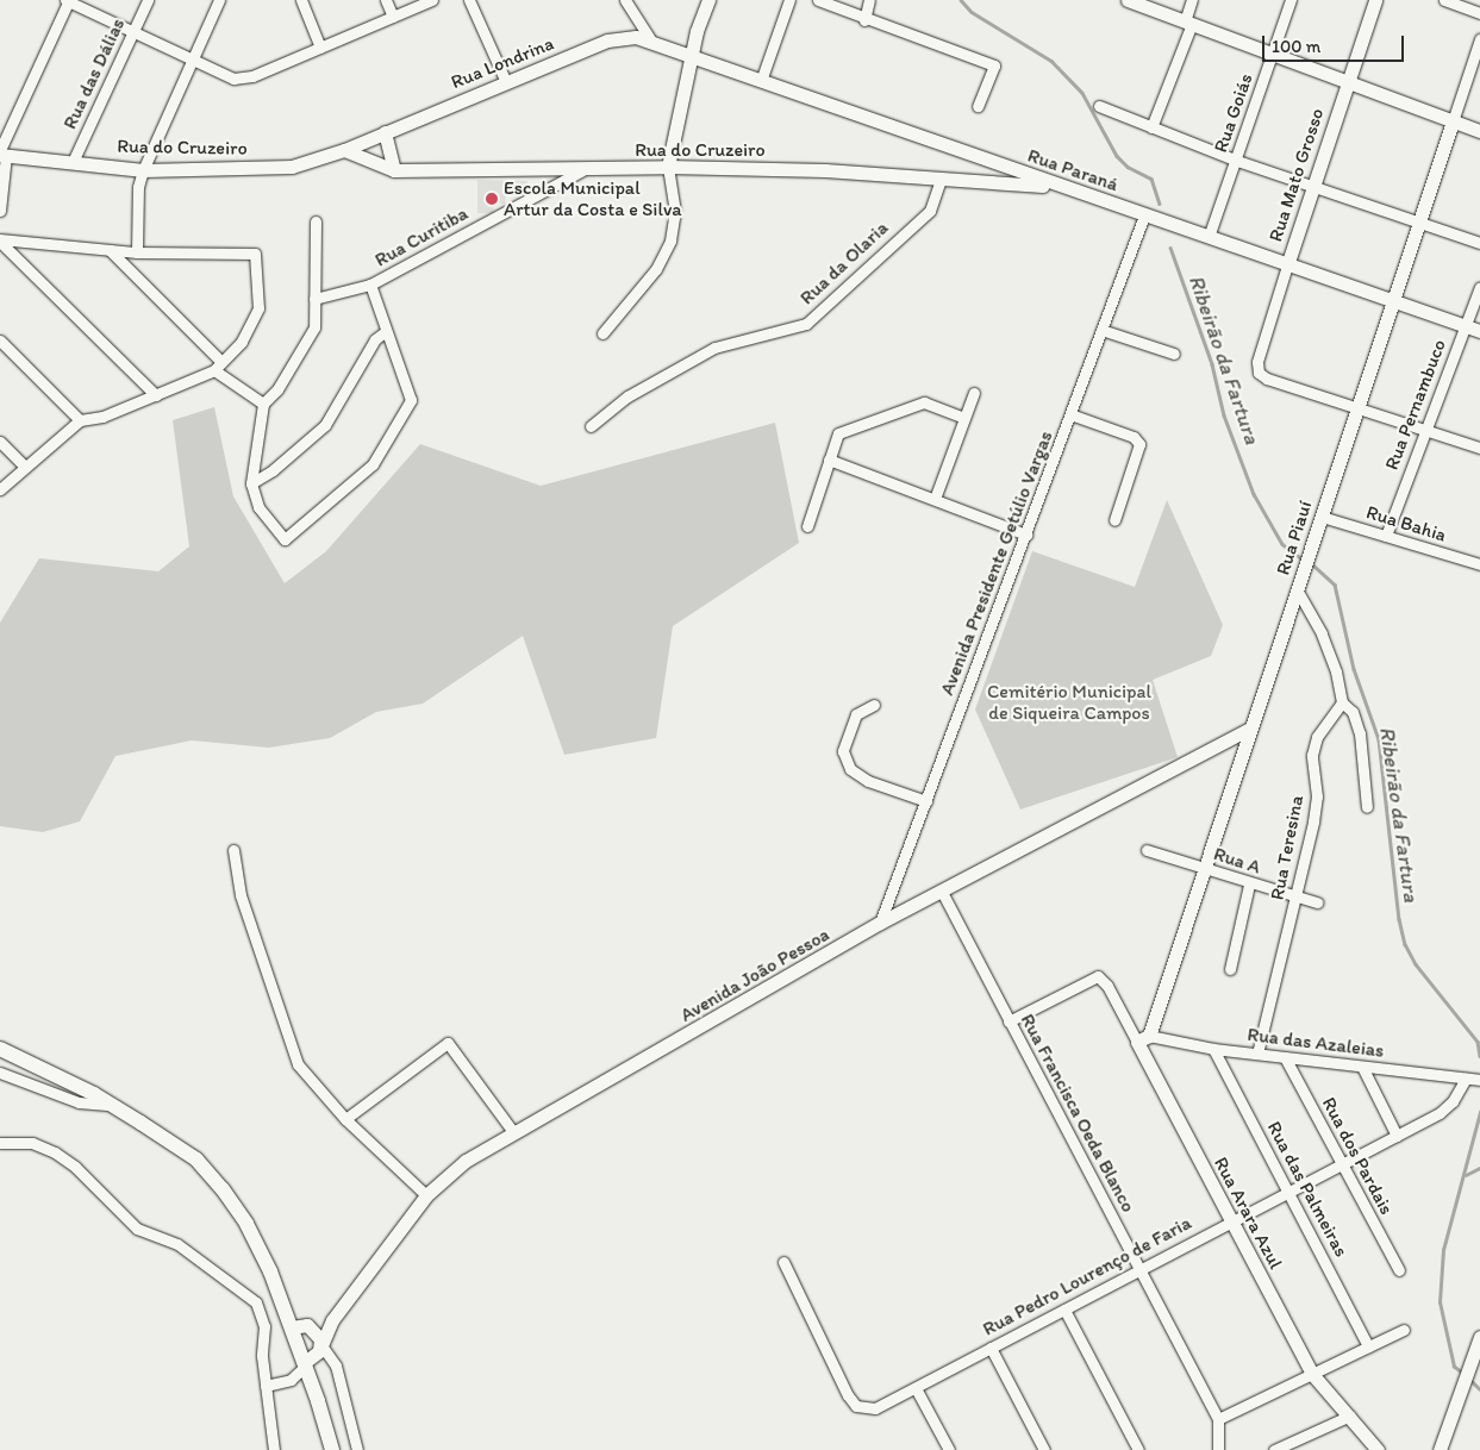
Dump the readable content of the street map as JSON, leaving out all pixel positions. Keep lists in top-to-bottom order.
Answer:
{
  "streets": {
    "street": [
      "Rua Londrina",
      "Rua das Dálias",
      "Rua Goiás",
      "Rua do Cruzeiro",
      "Rua Paraná",
      "Rua Mato Grosso",
      "Rua Curitiba",
      "Rua da Olaria",
      "Rua Pernambuco",
      "Rua Bahia",
      "Rua Piauí",
      "Avenida Presidente Getúlio Vargas",
      "Rua Teresina",
      "Rua A",
      "Avenida João Pessoa",
      "Rua das Azaleias",
      "Rua Francisca Oeda Blanco",
      "Rua dos Pardais",
      "Rua das Palmeiras",
      "Rua Arara Azul",
      "Rua Pedro Lourenço de Faria"
    ]
  },
  "crossings": [
    ["Rua Londrina", "Rua do Cruzeiro"],
    ["Rua Londrina", "Rua Paraná"],
    ["Rua das Dálias", "Rua do Cruzeiro"],
    ["Rua Goiás", "Rua Paraná"],
    ["Rua do Cruzeiro", "Rua Paraná"],
    ["Rua do Cruzeiro", "Rua Curitiba"],
    ["Rua do Cruzeiro", "Rua da Olaria"],
    ["Rua Paraná", "Rua Mato Grosso"],
    ["Rua Paraná", "Rua Pernambuco"],
    ["Rua Paraná", "Rua Piauí"],
    ["Rua Paraná", "Avenida Presidente Getúlio Vargas"],
    ["Rua Mato Grosso", "Rua Piauí"],
    ["Rua Pernambuco", "Rua Bahia"],
    ["Rua Bahia", "Rua Piauí"],
    ["Rua Piauí", "Rua A"],
    ["Rua Piauí", "Avenida João Pessoa"],
    ["Rua Piauí", "Rua das Azaleias"],
    ["Rua Piauí", "Rua Arara Azul"],
    ["Avenida Presidente Getúlio Vargas", "Avenida João Pessoa"],
    ["Rua Teresina", "Rua A"],
    ["Rua Teresina", "Rua das Azaleias"],
    ["Avenida João Pessoa", "Rua Francisca Oeda Blanco"],
    ["Rua das Azaleias", "Rua dos Pardais"],
    ["Rua das Azaleias", "Rua das Palmeiras"],
    ["Rua das Azaleias", "Rua Arara Azul"],
    ["Rua das Azaleias", "Rua Pedro Lourenço de Faria"],
    ["Rua Francisca Oeda Blanco", "Rua Arara Azul"],
    ["Rua Francisca Oeda Blanco", "Rua Pedro Lourenço de Faria"],
    ["Rua dos Pardais", "Rua Pedro Lourenço de Faria"],
    ["Rua das Palmeiras", "Rua Pedro Lourenço de Faria"],
    ["Rua Arara Azul", "Rua Pedro Lourenço de Faria"]
  ],
  "water": ["Ribeirão da Fartura"],
  "parks": ["Cemitério Municipal de Siqueira Campos"],
  "places": ["Escola Municipal Artur da Costa e Silva"],
  "scale_bar": "100 m"
}
